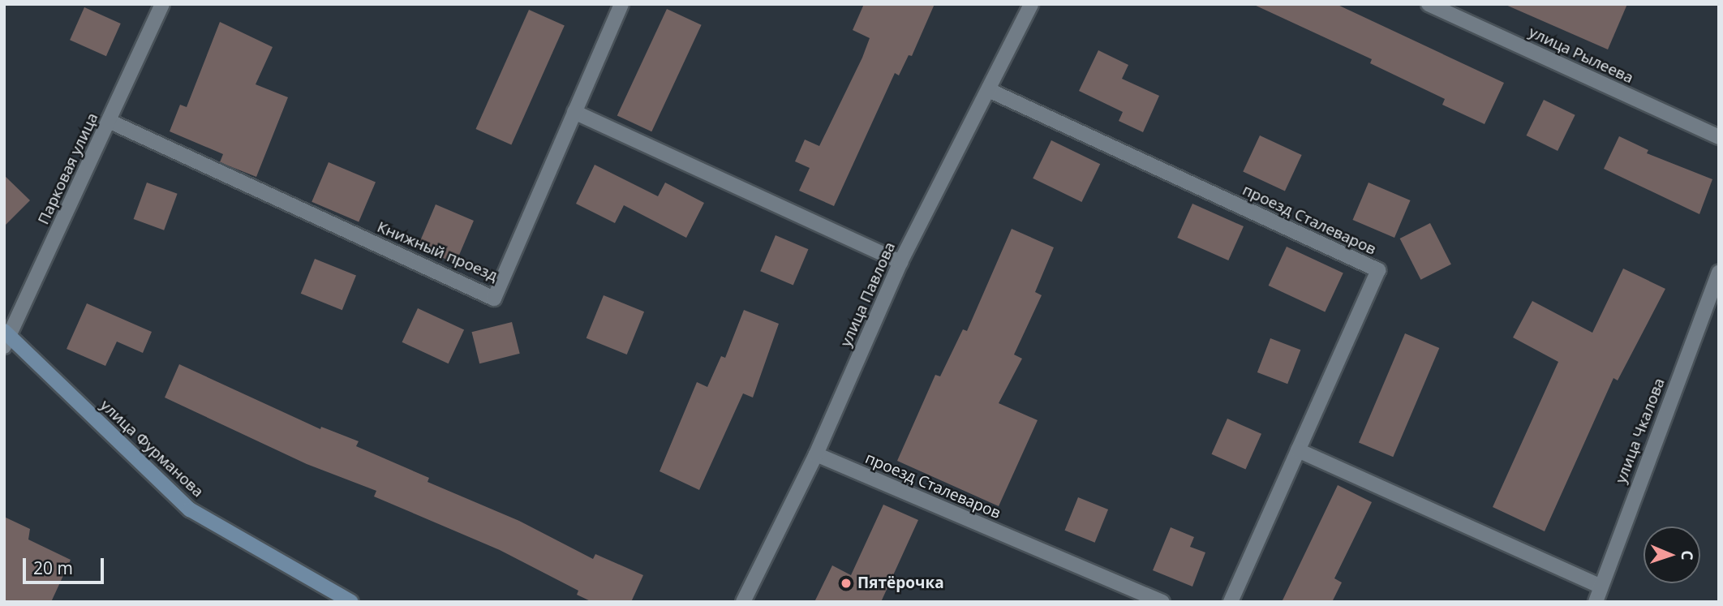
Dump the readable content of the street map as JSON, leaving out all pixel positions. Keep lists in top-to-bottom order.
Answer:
{
  "streets": {
    "street": [
      "улица Рылеева",
      "Парковая улица",
      "проезд Сталеваров",
      "Книжный проезд",
      "улица Павлова",
      "улица Чкалова",
      "улица Фурманова"
    ]
  },
  "crossings": [
    ["Парковая улица", "Книжный проезд"],
    ["Парковая улица", "улица Фурманова"],
    ["проезд Сталеваров", "улица Павлова"]
  ],
  "places": ["Пятёрочка"],
  "scale_bar": "20 m",
  "north": "right"
}
